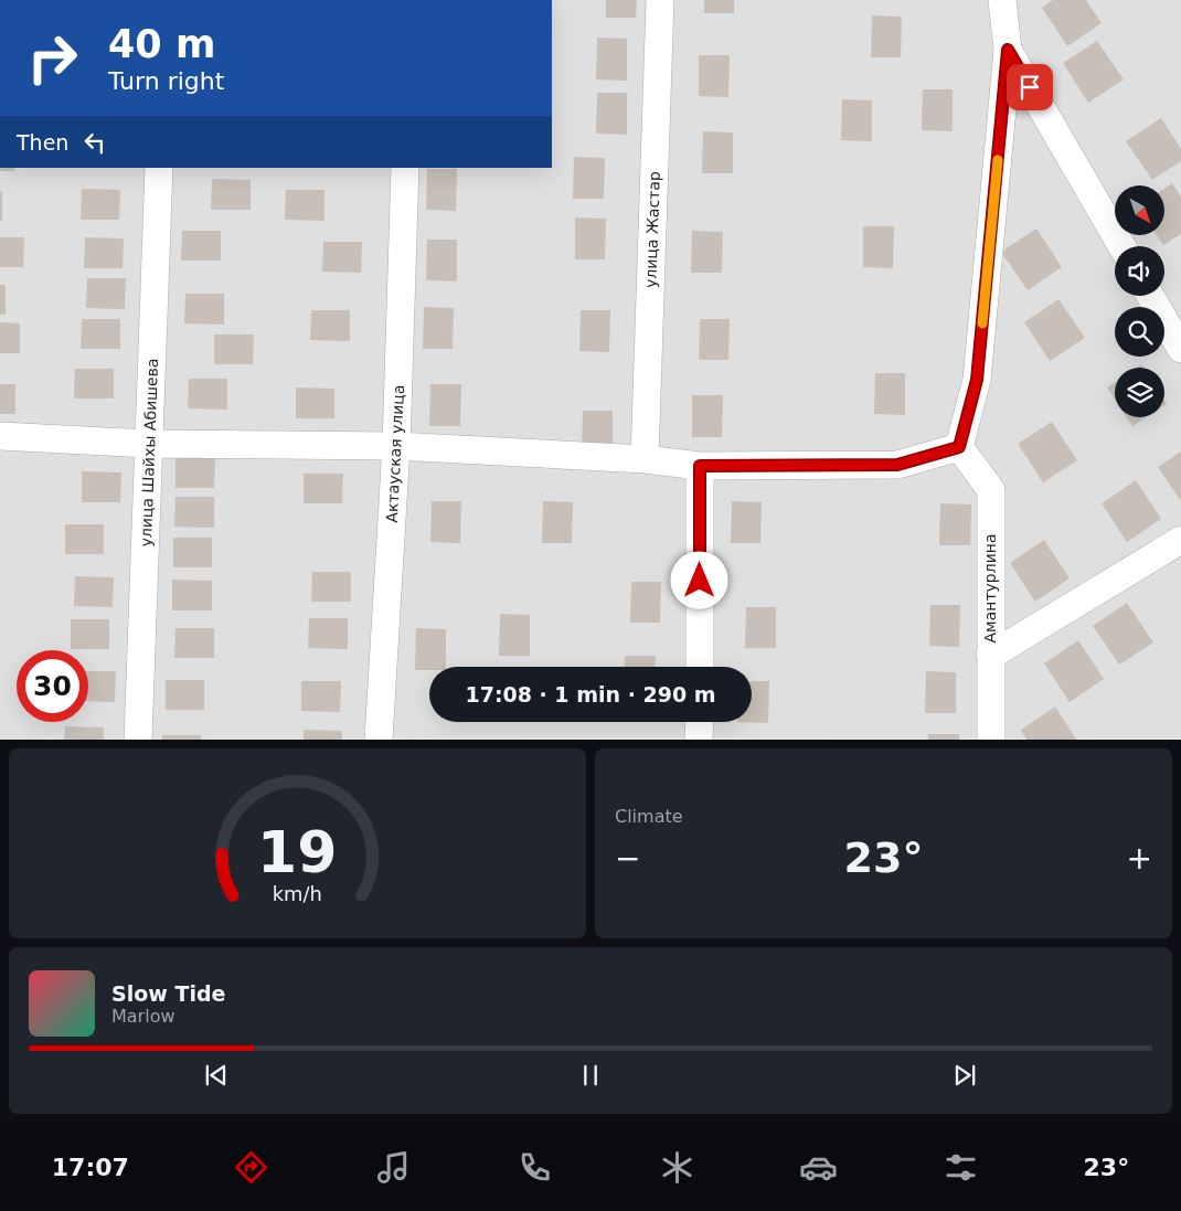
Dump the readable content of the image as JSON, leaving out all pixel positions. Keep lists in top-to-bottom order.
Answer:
{
  "streets": {
    "street": [
      "улица Жастар",
      "улица Шайхы Абишева",
      "Актауская улица",
      "Амантурлина"
    ]
  },
  "north": "bottom right",
  "page": {
    "turn": ["40 m", "Turn right"],
    "then": "Then",
    "limit": "30",
    "trip": "17:08 · 1 min · 290 m",
    "tile": "Climate",
    "heat": ["−", "23°", "+"],
    "song": ["Slow Tide", "Marlow"],
    "tabs": ["17:07", "23°"],
    "gauge": ["19", "km/h"]
  }
}
